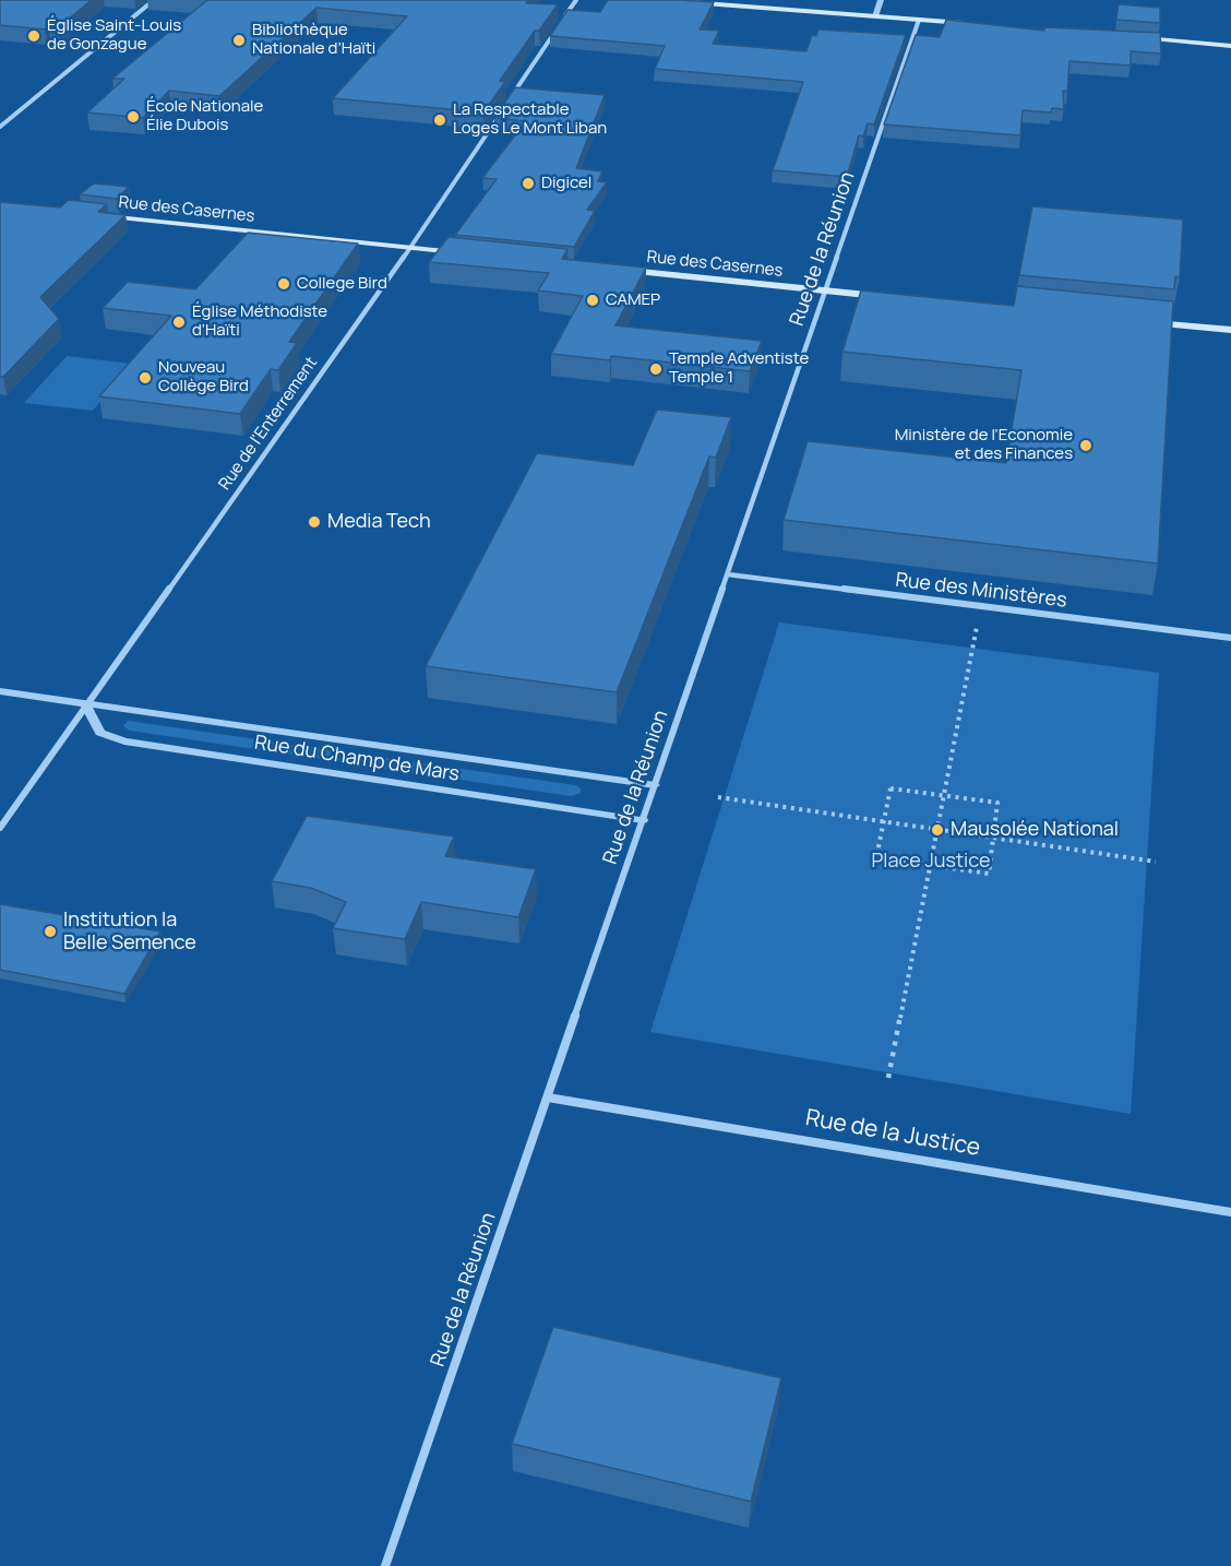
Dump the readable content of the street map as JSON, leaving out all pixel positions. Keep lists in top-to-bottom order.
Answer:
{
  "streets": {
    "main road": ["Rue des Casernes"],
    "street": [
      "Rue de la Réunion",
      "Rue de l'Enterrement",
      "Rue des Ministères",
      "Rue du Champ de Mars",
      "Rue de la Justice"
    ]
  },
  "crossings": [
    ["Rue des Casernes", "Rue de la Réunion"],
    ["Rue des Casernes", "Rue de l'Enterrement"],
    ["Rue de la Réunion", "Rue des Ministères"],
    ["Rue de la Réunion", "Rue du Champ de Mars"],
    ["Rue de la Réunion", "Rue de la Justice"],
    ["Rue de l'Enterrement", "Rue du Champ de Mars"]
  ],
  "parks": ["Place Justice"],
  "places": [
    "Église Saint-Louis de Gonzague",
    "Bibliothèque Nationale d’Haïti",
    "École Nationale Élie Dubois",
    "La Respectable Loges Le Mont Liban",
    "Digicel",
    "College Bird",
    "CAMEP",
    "Église Méthodiste d'Haïti",
    "Temple Adventiste Temple 1",
    "Nouveau Collège Bird",
    "Ministère de l'Economie et des Finances",
    "Media Tech",
    "Mausolée National",
    "Institution la Belle Semence"
  ]
}
